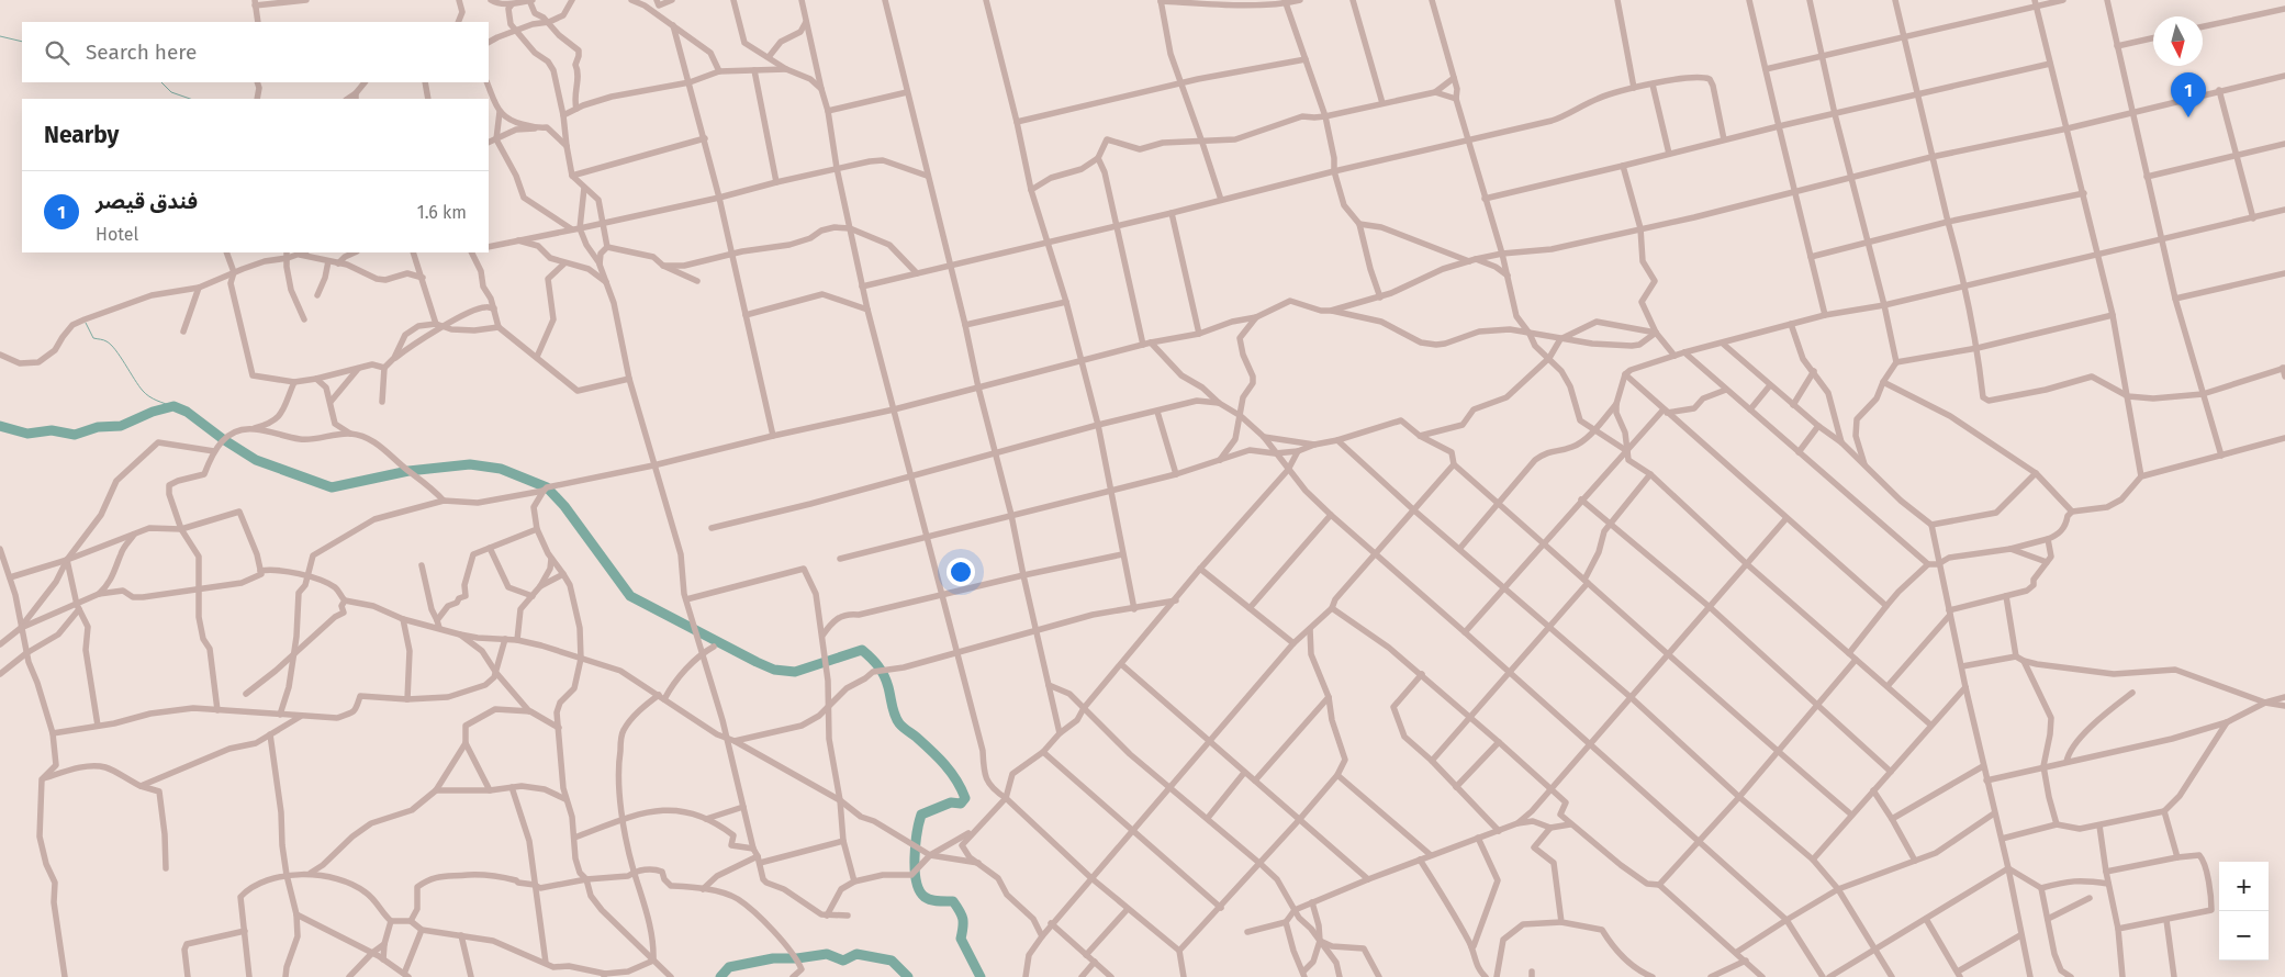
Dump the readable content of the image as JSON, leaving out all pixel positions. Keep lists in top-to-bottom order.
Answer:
{
  "north": "bottom",
  "page": {
    "search": "Search here",
    "pins": "1",
    "heading": "Nearby",
    "list": [
      {
        "mark": "1",
        "name": "فندق قيصر",
        "note": "Hotel",
        "value": "1.6 km"
      }
    ],
    "map_buttons": ["+", "−"]
  }
}
